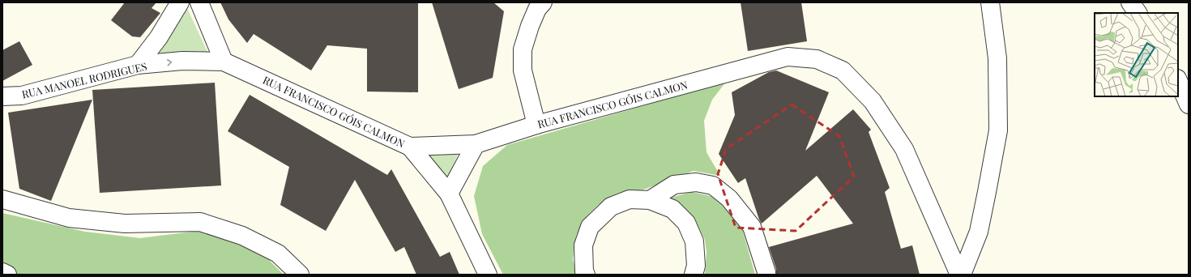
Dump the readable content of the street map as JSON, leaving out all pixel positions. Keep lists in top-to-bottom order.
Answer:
{
  "streets": {
    "street": ["RUA MANOEL RODRIGUES", "RUA FRANCISCO GÓIS CALMON"]
  },
  "crossings": [
    ["RUA MANOEL RODRIGUES", "RUA FRANCISCO GÓIS CALMON"]
  ],
  "one_way": ["RUA MANOEL RODRIGUES"]
}
